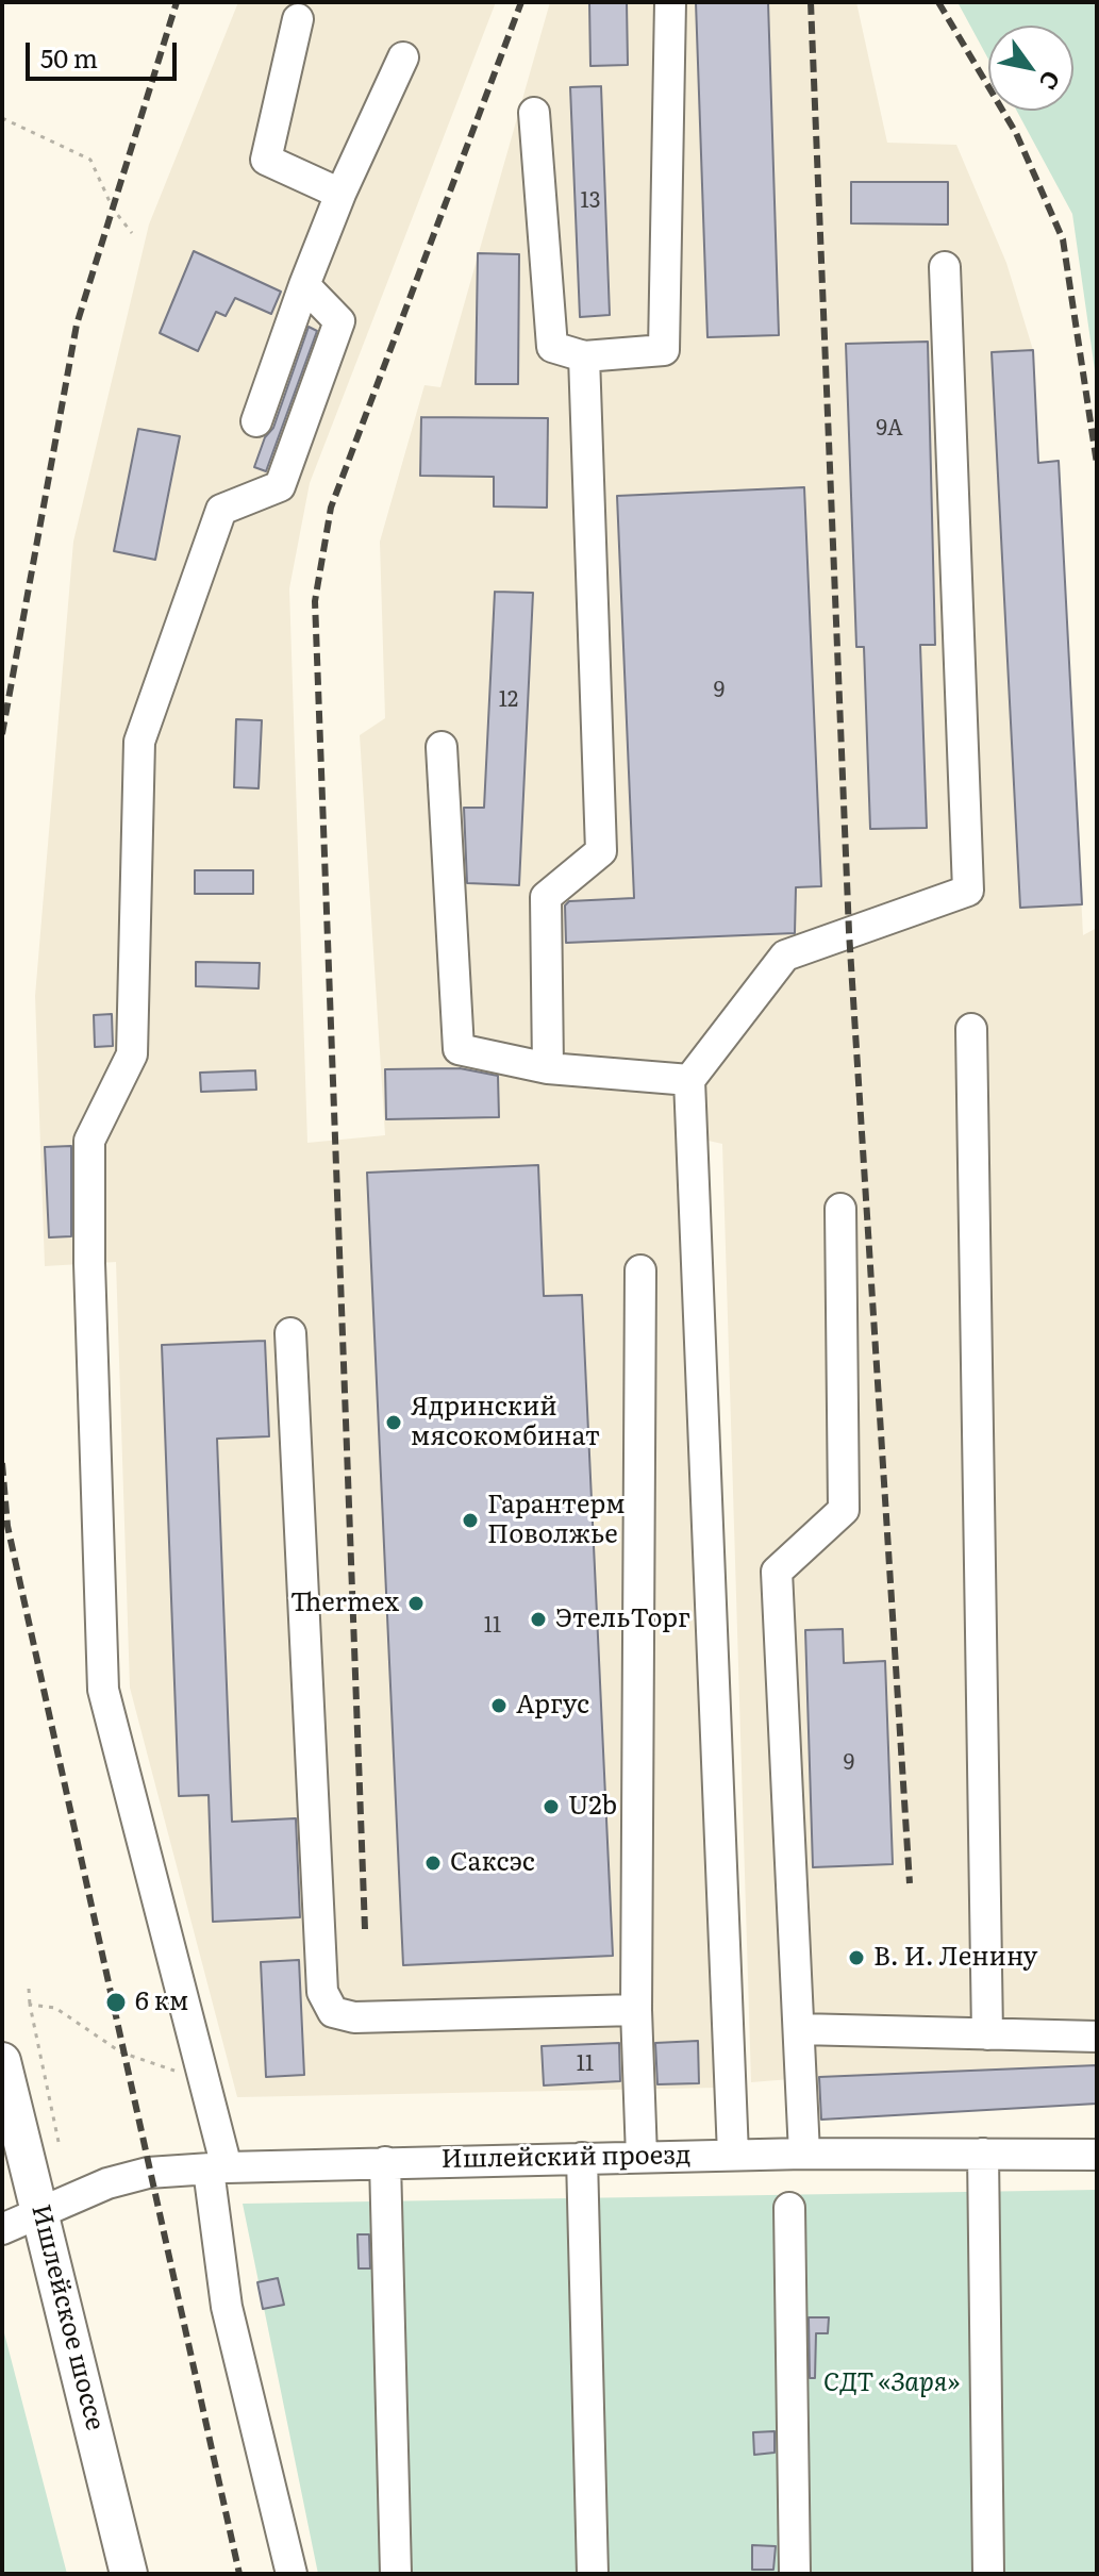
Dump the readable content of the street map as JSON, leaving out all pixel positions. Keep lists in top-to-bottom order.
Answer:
{
  "streets": {
    "main road": ["Ишлейское шоссе"],
    "street": ["Ишлейский проезд"]
  },
  "crossings": [
    ["Ишлейский проезд", "Ишлейское шоссе"]
  ],
  "parks": ["СДТ «Заря»"],
  "places": [
    "Ядринский мясокомбинат",
    "Гарантерм Поволжье",
    "Thermex",
    "ЭтельТорг",
    "Аргус",
    "U2b",
    "Саксэс",
    "В. И. Ленину",
    "6 км"
  ],
  "house_numbers": [
    "13",
    "9А",
    "9",
    "12",
    "11",
    "9",
    "11"
  ],
  "scale_bar": "50 m",
  "north": "bottom right"
}
